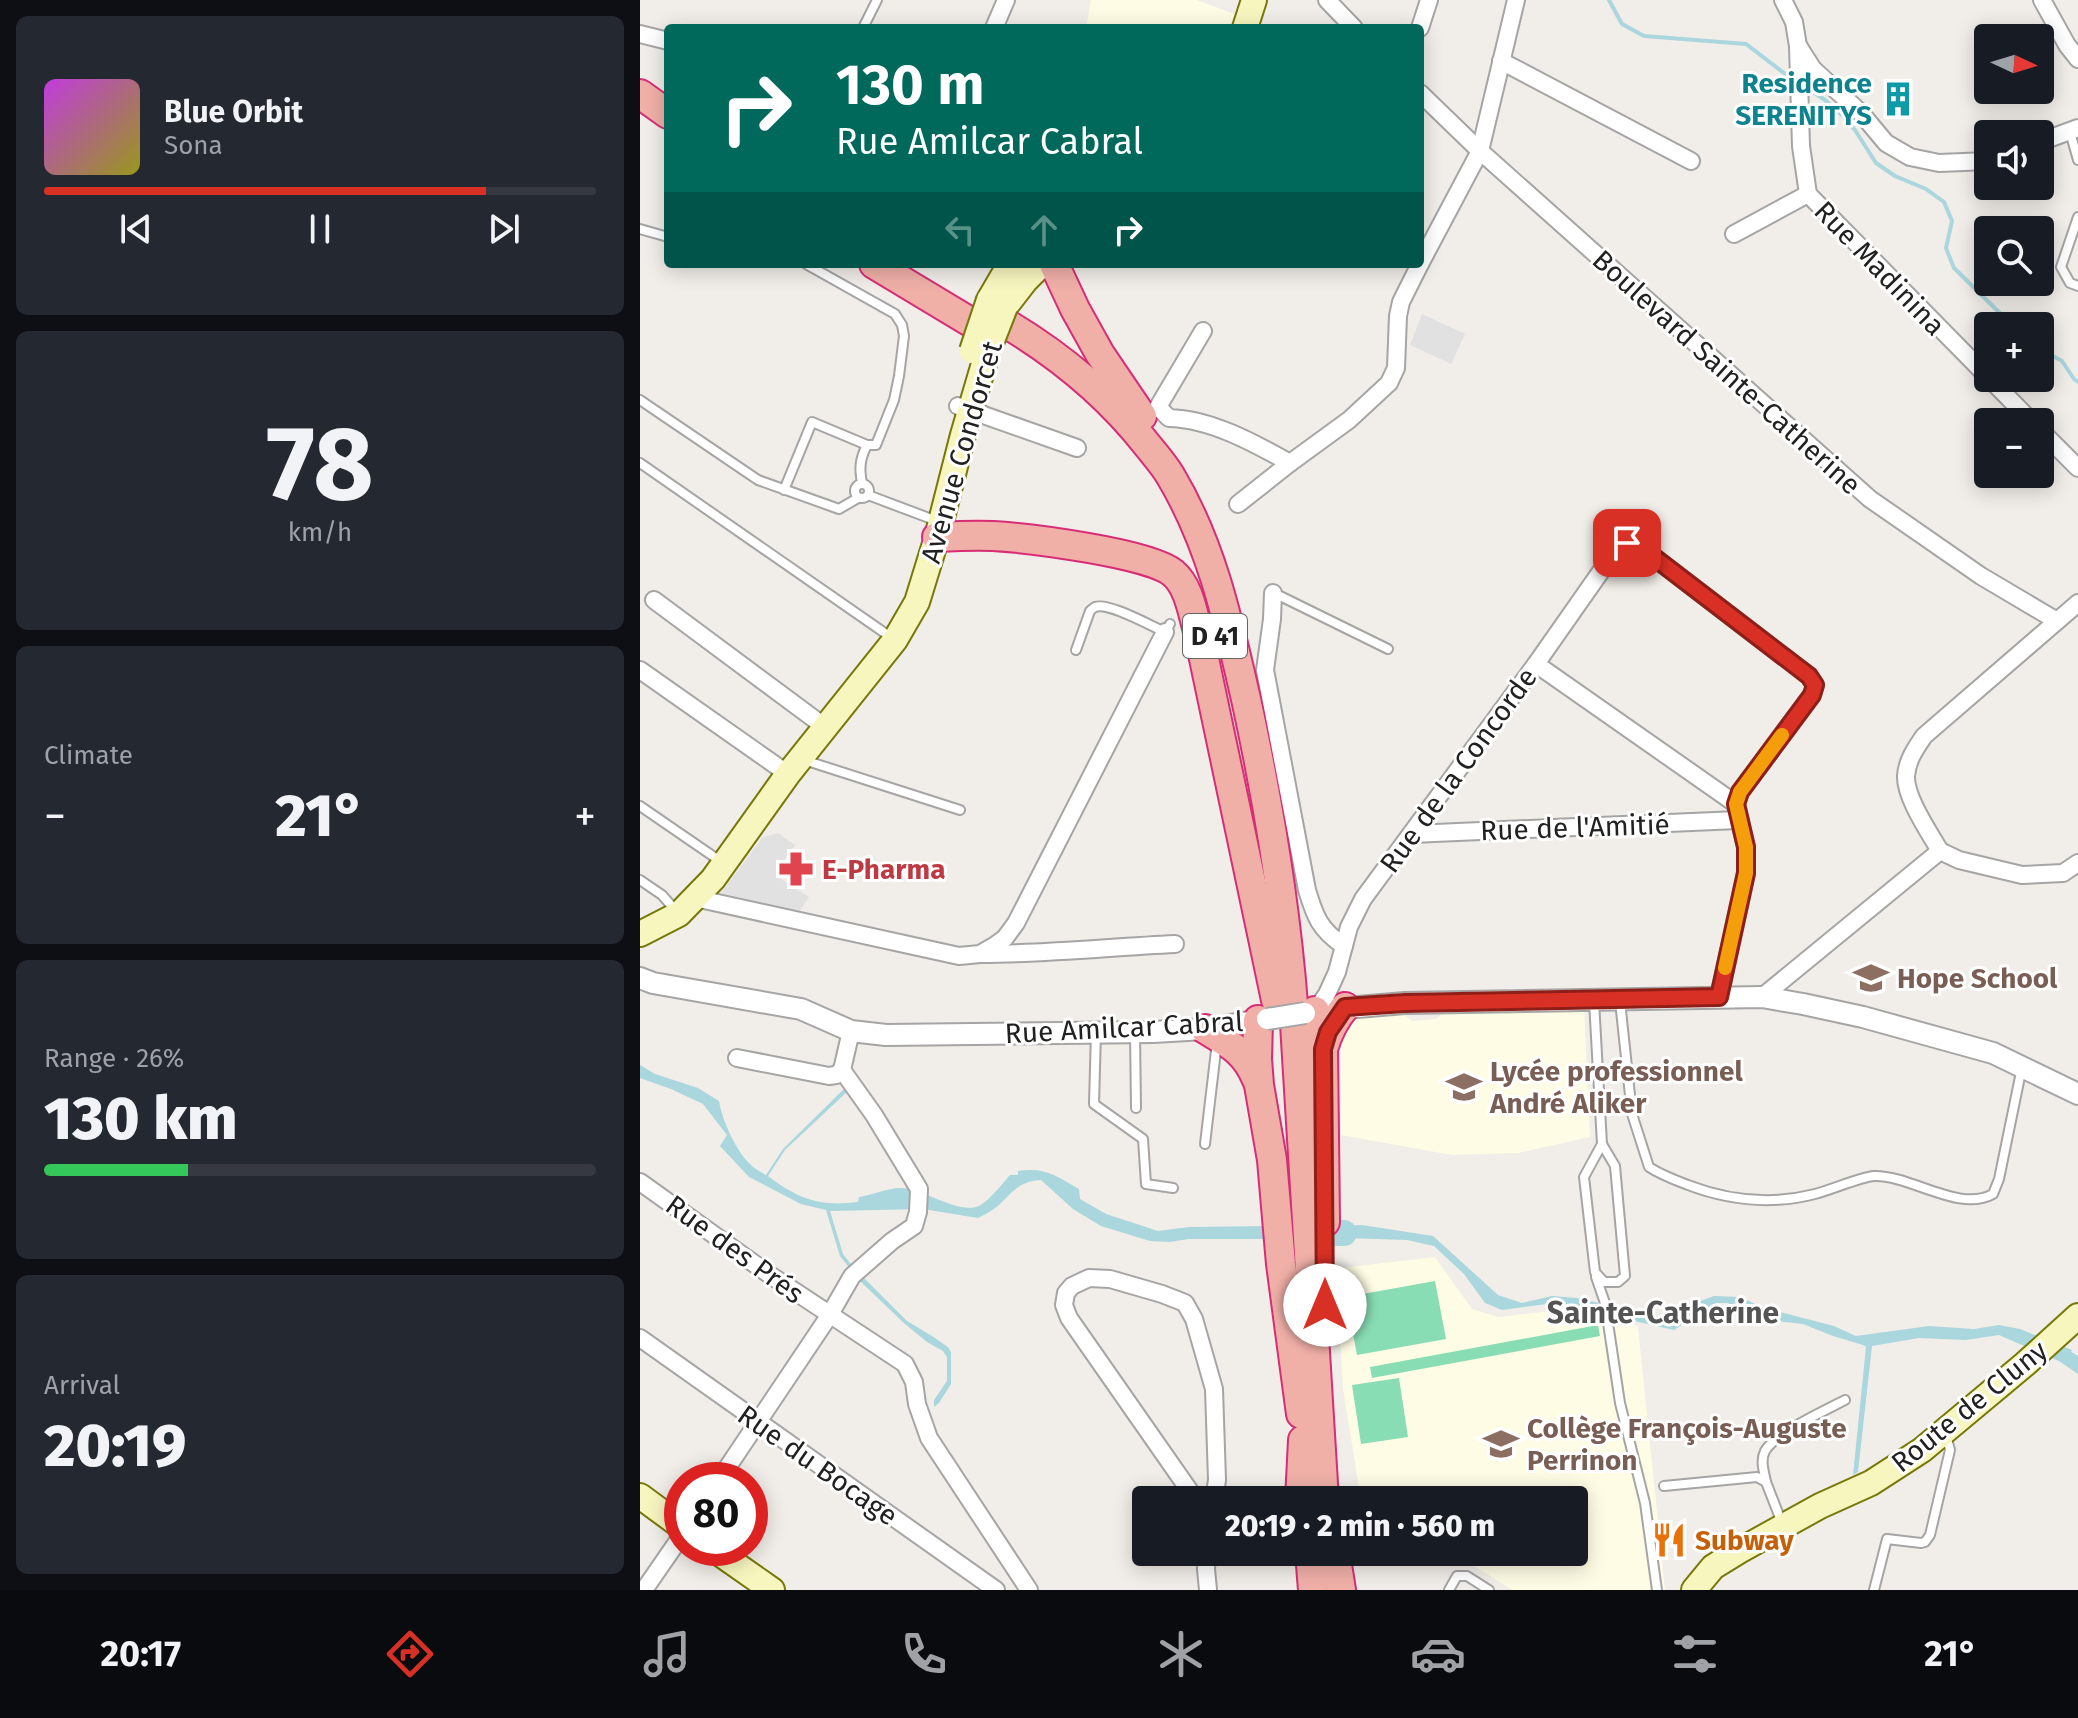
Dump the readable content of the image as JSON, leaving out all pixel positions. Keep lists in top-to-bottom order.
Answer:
{
  "streets": {
    "highway": ["D 41"],
    "main road": ["Avenue Condorcet", "Route de Cluny"],
    "street": [
      "Rue Madinina",
      "Boulevard Sainte-Catherine",
      "Rue de la Concorde",
      "Rue de l'Amitié",
      "Rue Amilcar Cabral",
      "Rue des Prés",
      "Rue du Bocage"
    ]
  },
  "crossings": [
    ["Avenue Condorcet", "D 41"],
    ["D 41", "Rue de la Concorde"],
    ["D 41", "Rue Amilcar Cabral"],
    ["Rue de la Concorde", "Rue de l'Amitié"],
    ["Rue de la Concorde", "Rue Amilcar Cabral"]
  ],
  "districts": ["Sainte-Catherine"],
  "places": {
    "building": ["Residence SERENITYS"],
    "pharmacy": ["E-Pharma"],
    "school or university": ["Hope School", "Lycée professionnel André Aliker", "Collège François-Auguste Perrinon"],
    "restaurant": ["Subway"]
  },
  "north": "right",
  "page": {
    "map_buttons": ["+", "−"],
    "turn": ["130 m", "Rue Amilcar Cabral"],
    "song": ["Blue Orbit", "Sona"],
    "tile": [
      ["78", "km/h"],
      "Climate",
      ["Range · 26%", "130 km"],
      ["Arrival", "20:19"]
    ],
    "heat": ["−", "21°", "+"],
    "limit": "80",
    "trip": "20:19 · 2 min · 560 m",
    "tabs": ["20:17", "21°"]
  }
}
